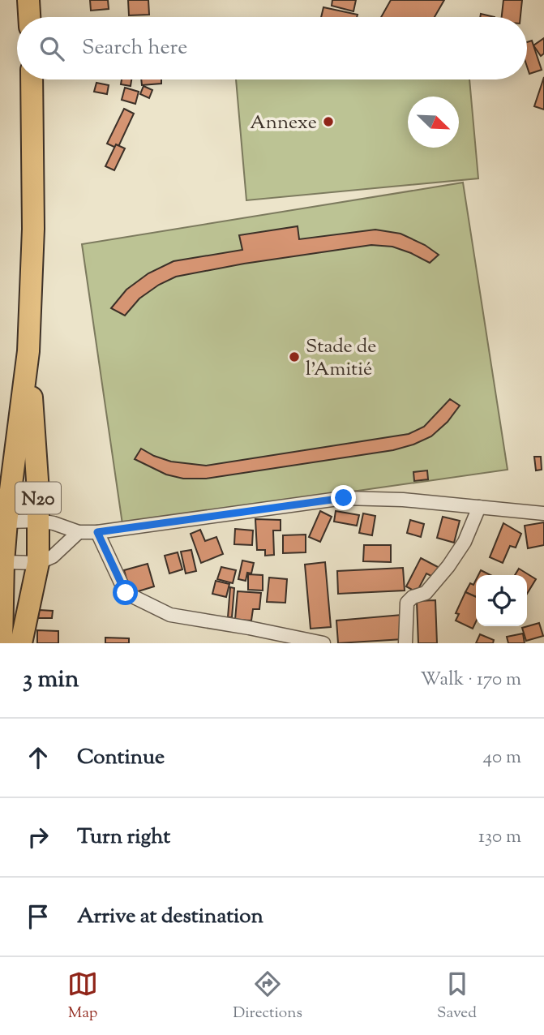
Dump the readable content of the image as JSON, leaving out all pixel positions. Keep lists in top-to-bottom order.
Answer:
{
  "streets": {
    "main road": ["N20"]
  },
  "places": ["Annexe", "Stade de l'Amitié"],
  "north": "bottom right",
  "page": {
    "search": "Search here",
    "heading": ["3 min", "Walk · 170 m"],
    "list": [
      ["Continue", "40 m"],
      ["Turn right", "130 m"],
      "Arrive at destination"
    ],
    "nav": ["Map", "Directions", "Saved"]
  }
}
